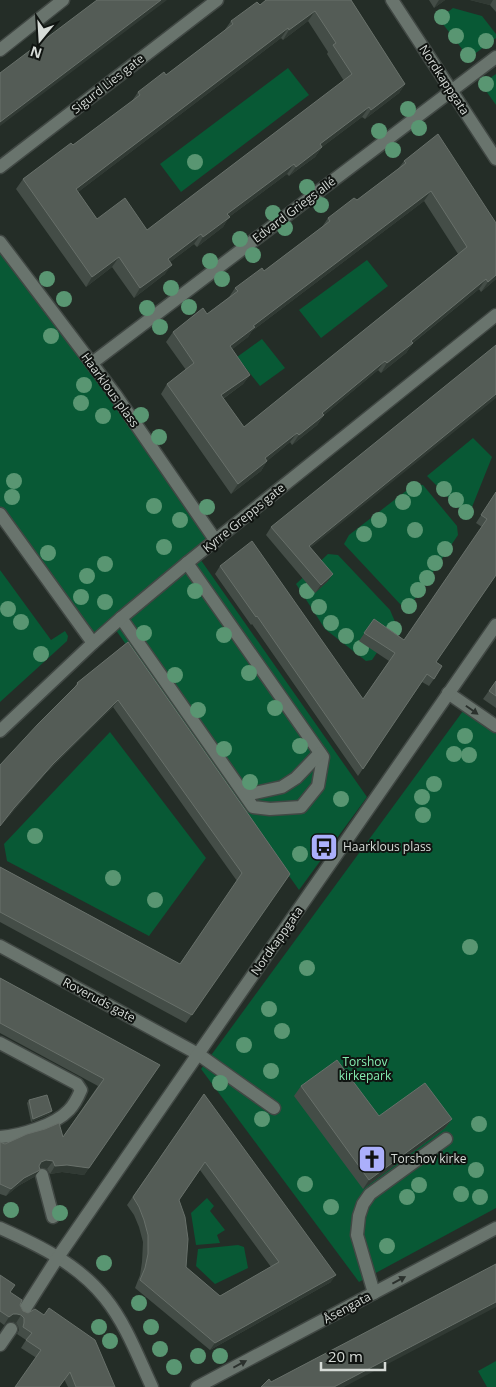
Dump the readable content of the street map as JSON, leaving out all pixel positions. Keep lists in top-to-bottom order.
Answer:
{
  "streets": {
    "street": [
      "Nordkappgata",
      "Sigurd Lies gate",
      "Edvard Griegs allé",
      "Haarklous plass",
      "Kyrre Grepps gate",
      "Roveruds gate",
      "Åsengata"
    ]
  },
  "crossings": [
    ["Nordkappgata", "Edvard Griegs allé"],
    ["Nordkappgata", "Roveruds gate"],
    ["Edvard Griegs allé", "Haarklous plass"],
    ["Haarklous plass", "Kyrre Grepps gate"]
  ],
  "one_way": ["Åsengata"],
  "parks": ["Torshov kirkepark"],
  "places": {
    "bus stop": ["Haarklous plass"],
    "church": ["Torshov kirke"]
  },
  "scale_bar": "20 m",
  "north": "bottom"
}
